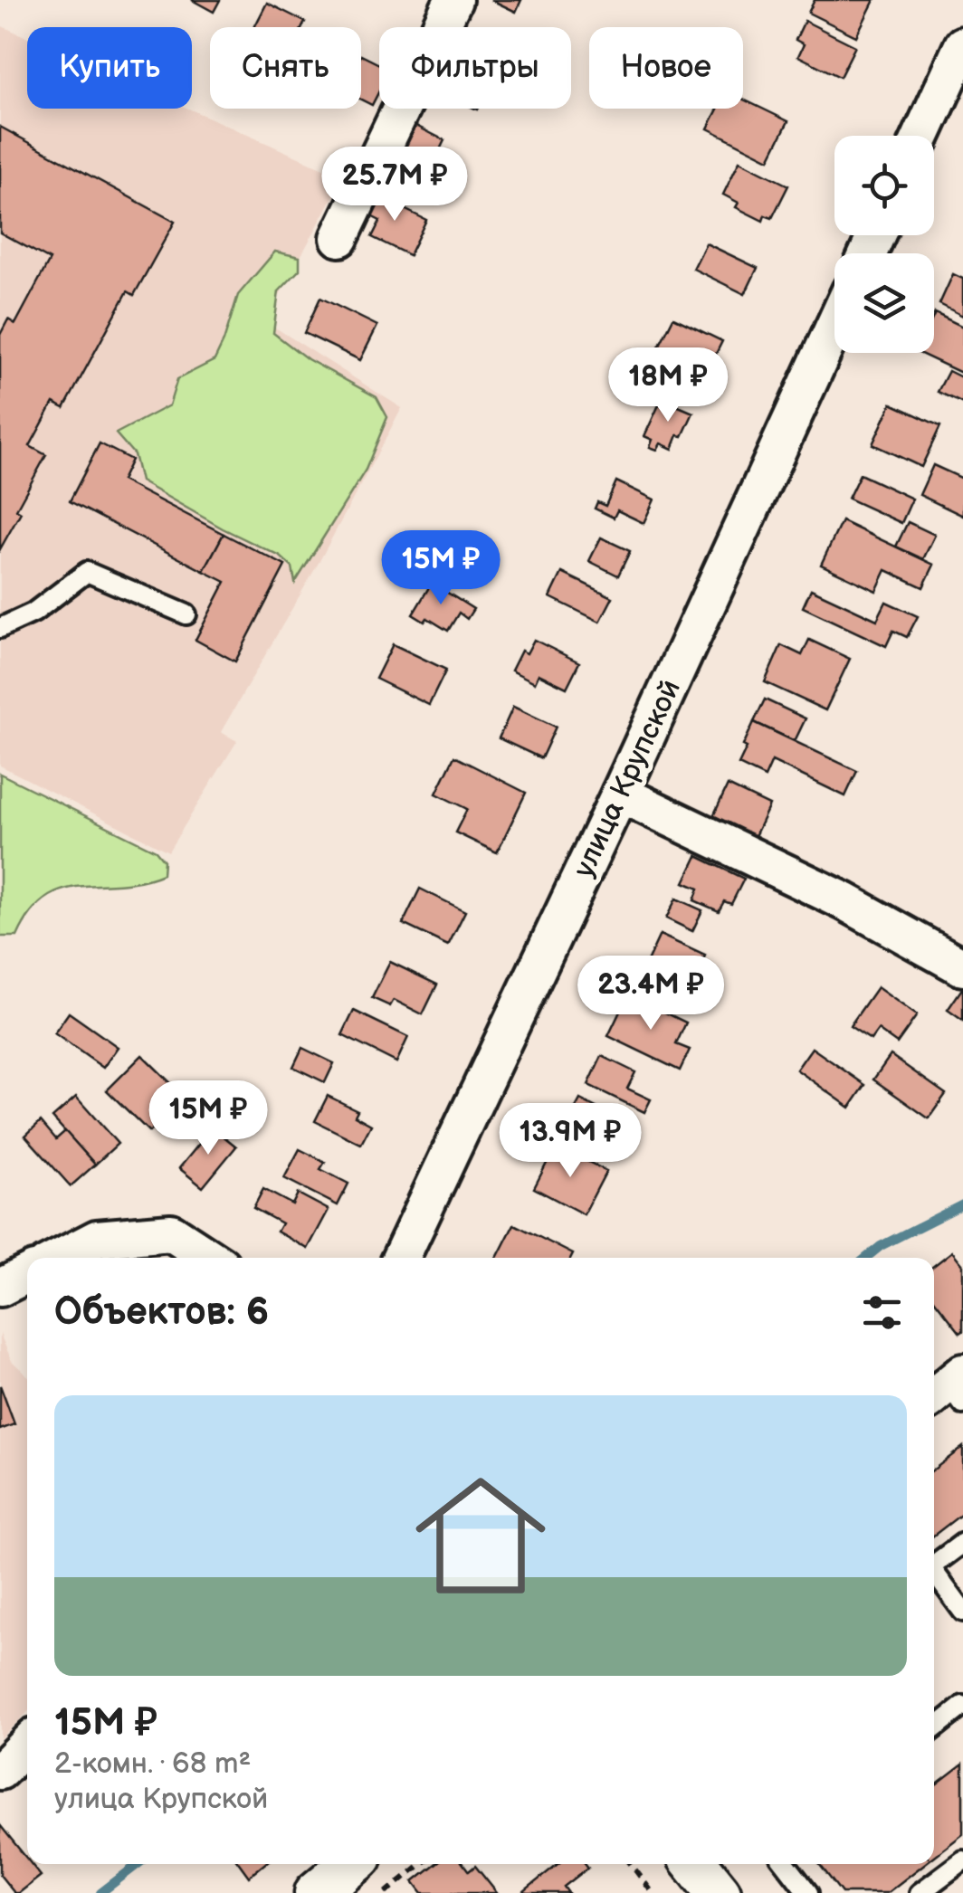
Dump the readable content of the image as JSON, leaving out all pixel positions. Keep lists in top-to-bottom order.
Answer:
{
  "streets": {
    "street": ["улица Крупской"]
  },
  "page": {
    "chip": [
      "Купить",
      "Снять",
      "Фильтры",
      "Новое"
    ],
    "price": [
      "25.7M ₽",
      "18M ₽",
      "15M ₽",
      "23.4M ₽",
      "15M ₽",
      "13.9M ₽"
    ],
    "heading": "Объектов: 6",
    "list": [
      {
        "name": "15M ₽",
        "note": "2-комн. · 68 m² · улица Крупской"
      }
    ]
  }
}
